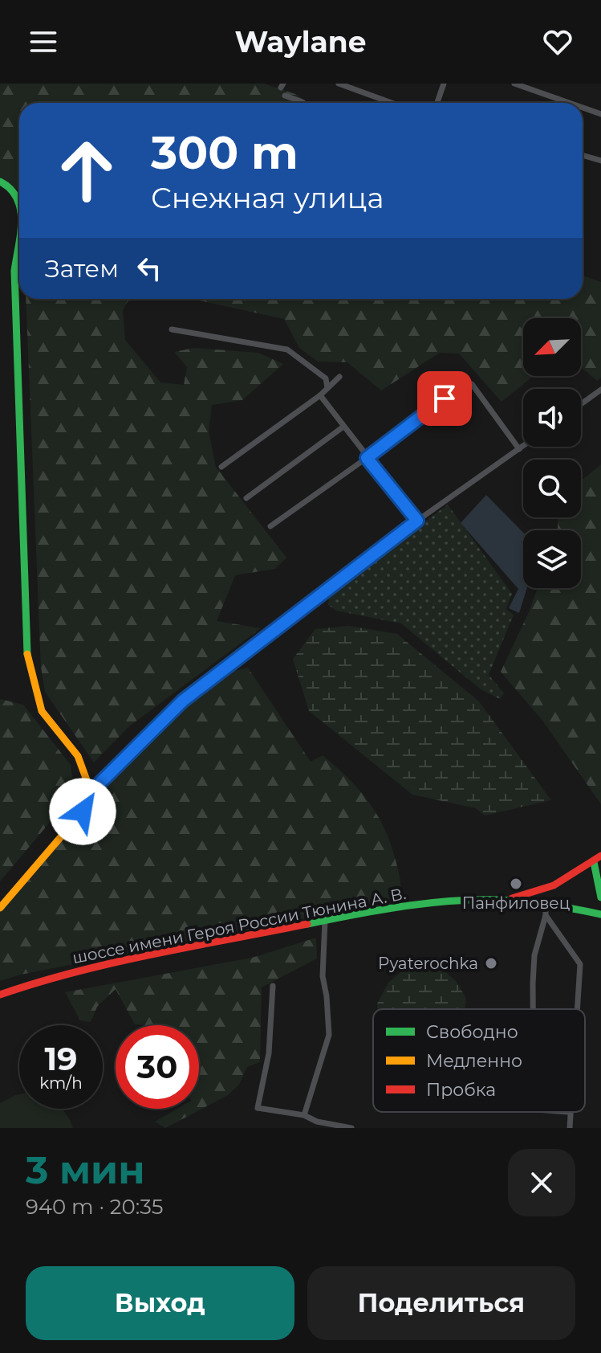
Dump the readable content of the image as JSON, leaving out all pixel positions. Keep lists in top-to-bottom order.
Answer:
{
  "streets": {
    "street": ["шоссе имени Героя России Тюнина А. В."]
  },
  "places": ["Панфиловец", "Pyaterochka"],
  "legend": ["Свободно", "Медленно", "Пробка"],
  "north": "bottom left",
  "page": {
    "header": "Waylane",
    "turn": ["300 m", "Снежная улица"],
    "then": "Затем",
    "speed": "19 km/h",
    "limit": "30",
    "heading": ["3 мин", "940 m · 20:35"],
    "buttons": ["Выход", "Поделиться"]
  }
}
